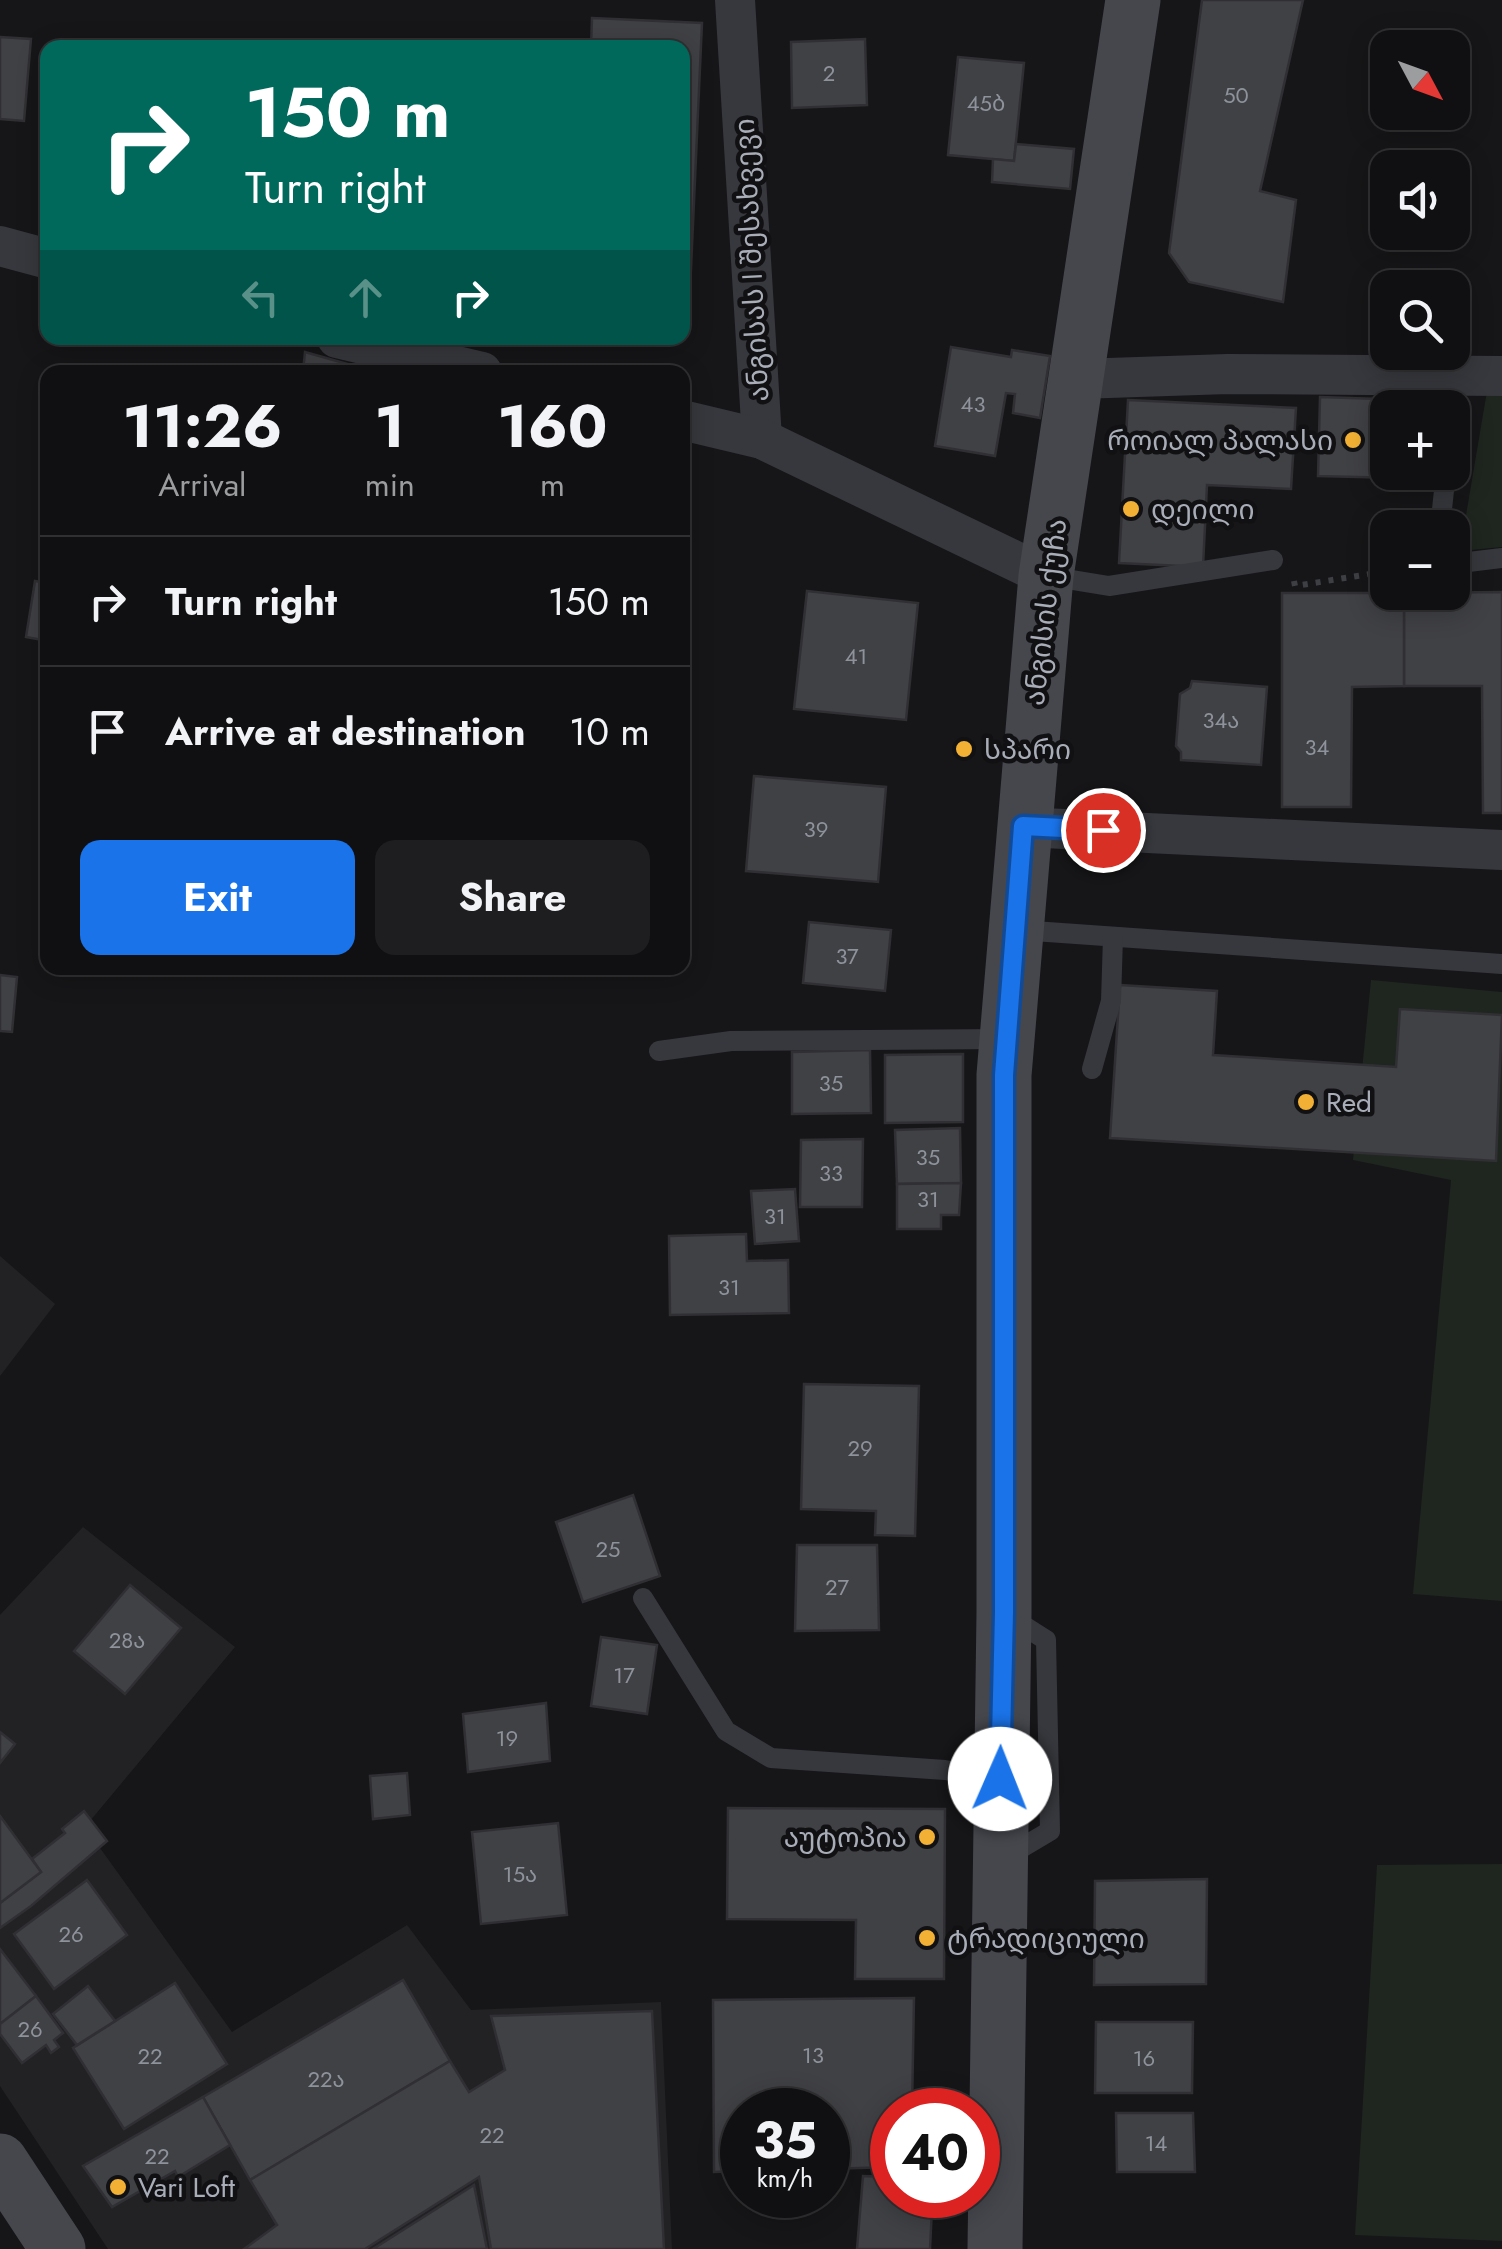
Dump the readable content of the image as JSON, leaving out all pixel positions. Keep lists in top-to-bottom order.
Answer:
{
  "streets": {
    "street": ["ანგისას I შესახვევი", "ანგისის ქუჩა"]
  },
  "places": [
    "როიალ პალასი",
    "დეილი",
    "სპარი",
    "Red",
    "აუტოპია",
    "ტრადიციული",
    "Vari Loft"
  ],
  "house_numbers": [
    "2",
    "50",
    "45ბ",
    "43",
    "41",
    "34ა",
    "34",
    "39",
    "37",
    "35",
    "35",
    "33",
    "31",
    "31",
    "31",
    "29",
    "25",
    "27",
    "28ა",
    "17",
    "19",
    "15ა",
    "26",
    "26",
    "13",
    "22",
    "16",
    "22ა",
    "22",
    "14",
    "22"
  ],
  "north": "bottom right",
  "page": {
    "map_buttons": ["+", "−"],
    "turn": ["150 m", "Turn right"],
    "eta": [
      "11:26",
      "Arrival",
      "1",
      "min",
      "160",
      "m"
    ],
    "list": [
      {
        "name": "Turn right",
        "value": "150 m"
      },
      {
        "name": "Arrive at destination",
        "value": "10 m"
      }
    ],
    "buttons": ["Exit", "Share"],
    "speed": "35 km/h",
    "limit": "40"
  }
}
